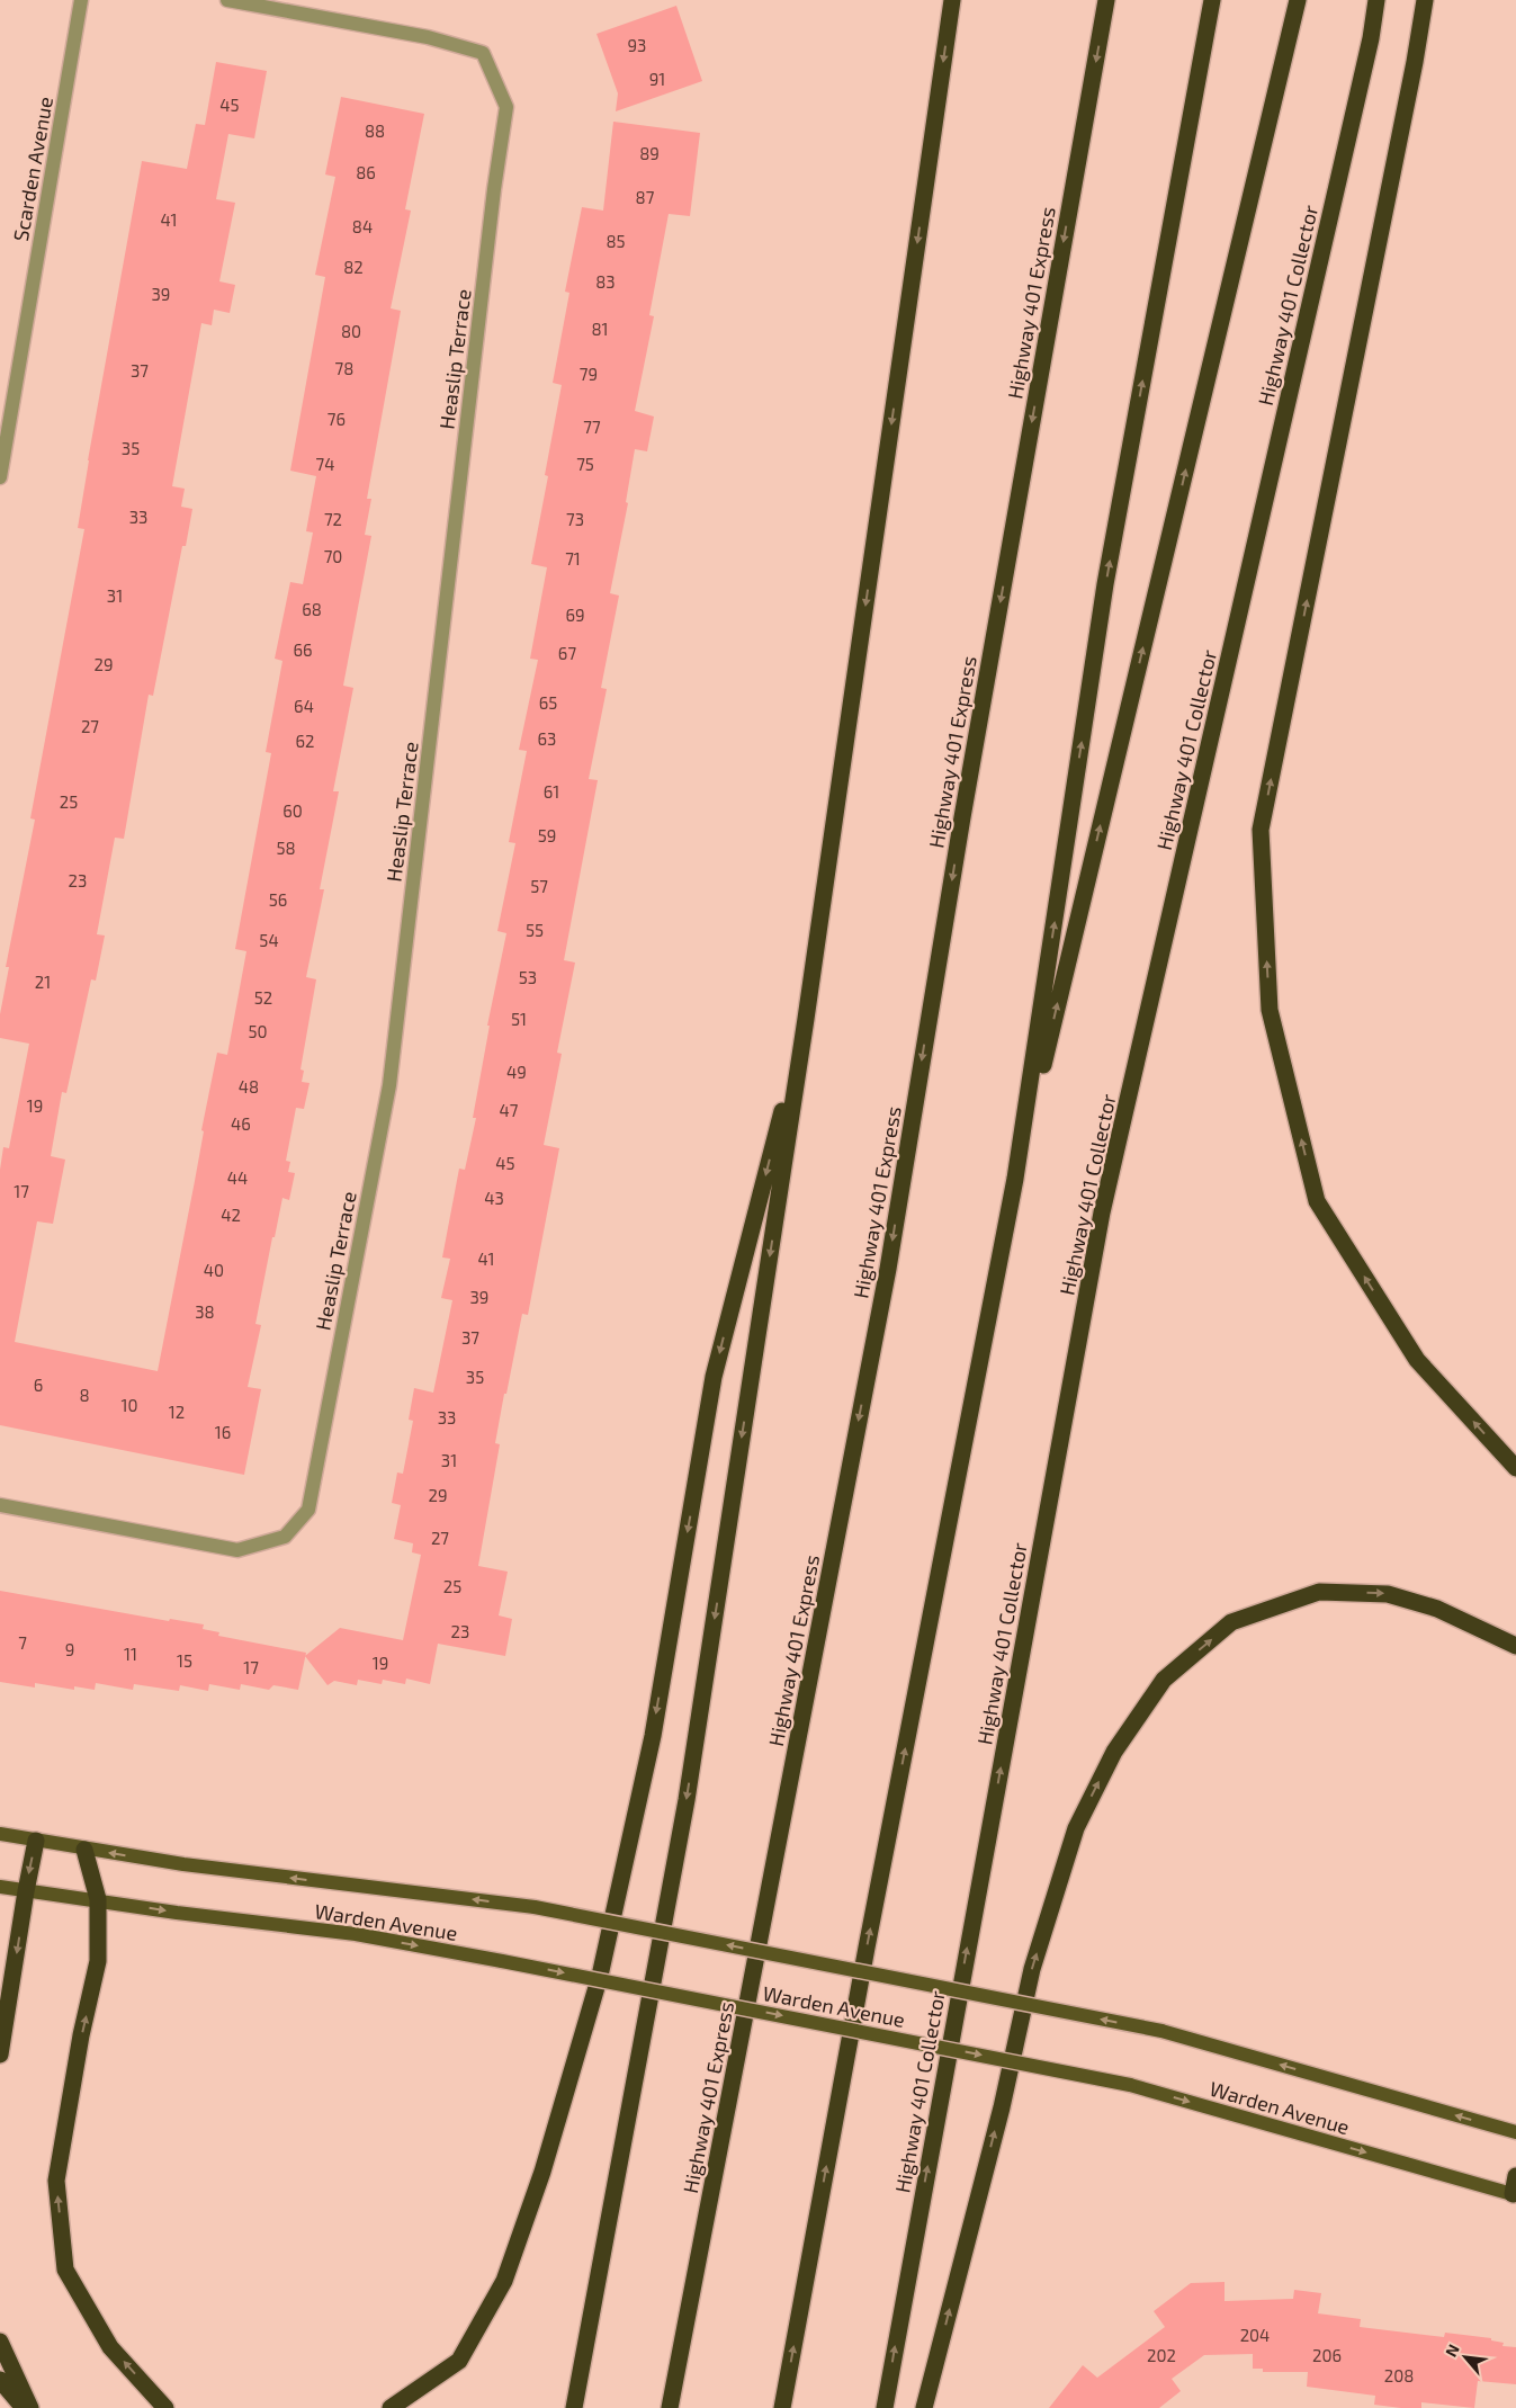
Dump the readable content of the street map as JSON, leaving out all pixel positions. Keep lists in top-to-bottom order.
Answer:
{
  "streets": {
    "highway": ["Highway 401 Express", "Highway 401 Collector"],
    "main road": ["Warden Avenue"],
    "street": ["Scarden Avenue", "Heaslip Terrace"]
  },
  "house_numbers": [
    "93",
    "91",
    "45",
    "88",
    "89",
    "86",
    "87",
    "41",
    "84",
    "85",
    "82",
    "83",
    "39",
    "81",
    "80",
    "78",
    "37",
    "79",
    "76",
    "77",
    "35",
    "74",
    "75",
    "33",
    "72",
    "73",
    "70",
    "71",
    "31",
    "68",
    "69",
    "66",
    "67",
    "29",
    "65",
    "64",
    "27",
    "63",
    "62",
    "61",
    "25",
    "60",
    "59",
    "58",
    "23",
    "57",
    "56",
    "55",
    "54",
    "53",
    "21",
    "52",
    "51",
    "50",
    "49",
    "48",
    "19",
    "47",
    "46",
    "45",
    "44",
    "17",
    "43",
    "42",
    "41",
    "40",
    "39",
    "38",
    "37",
    "35",
    "6",
    "8",
    "10",
    "12",
    "33",
    "16",
    "31",
    "29",
    "27",
    "25",
    "23",
    "7",
    "9",
    "11",
    "15",
    "19",
    "17",
    "204",
    "202",
    "206",
    "208"
  ],
  "north": "top left"
}
